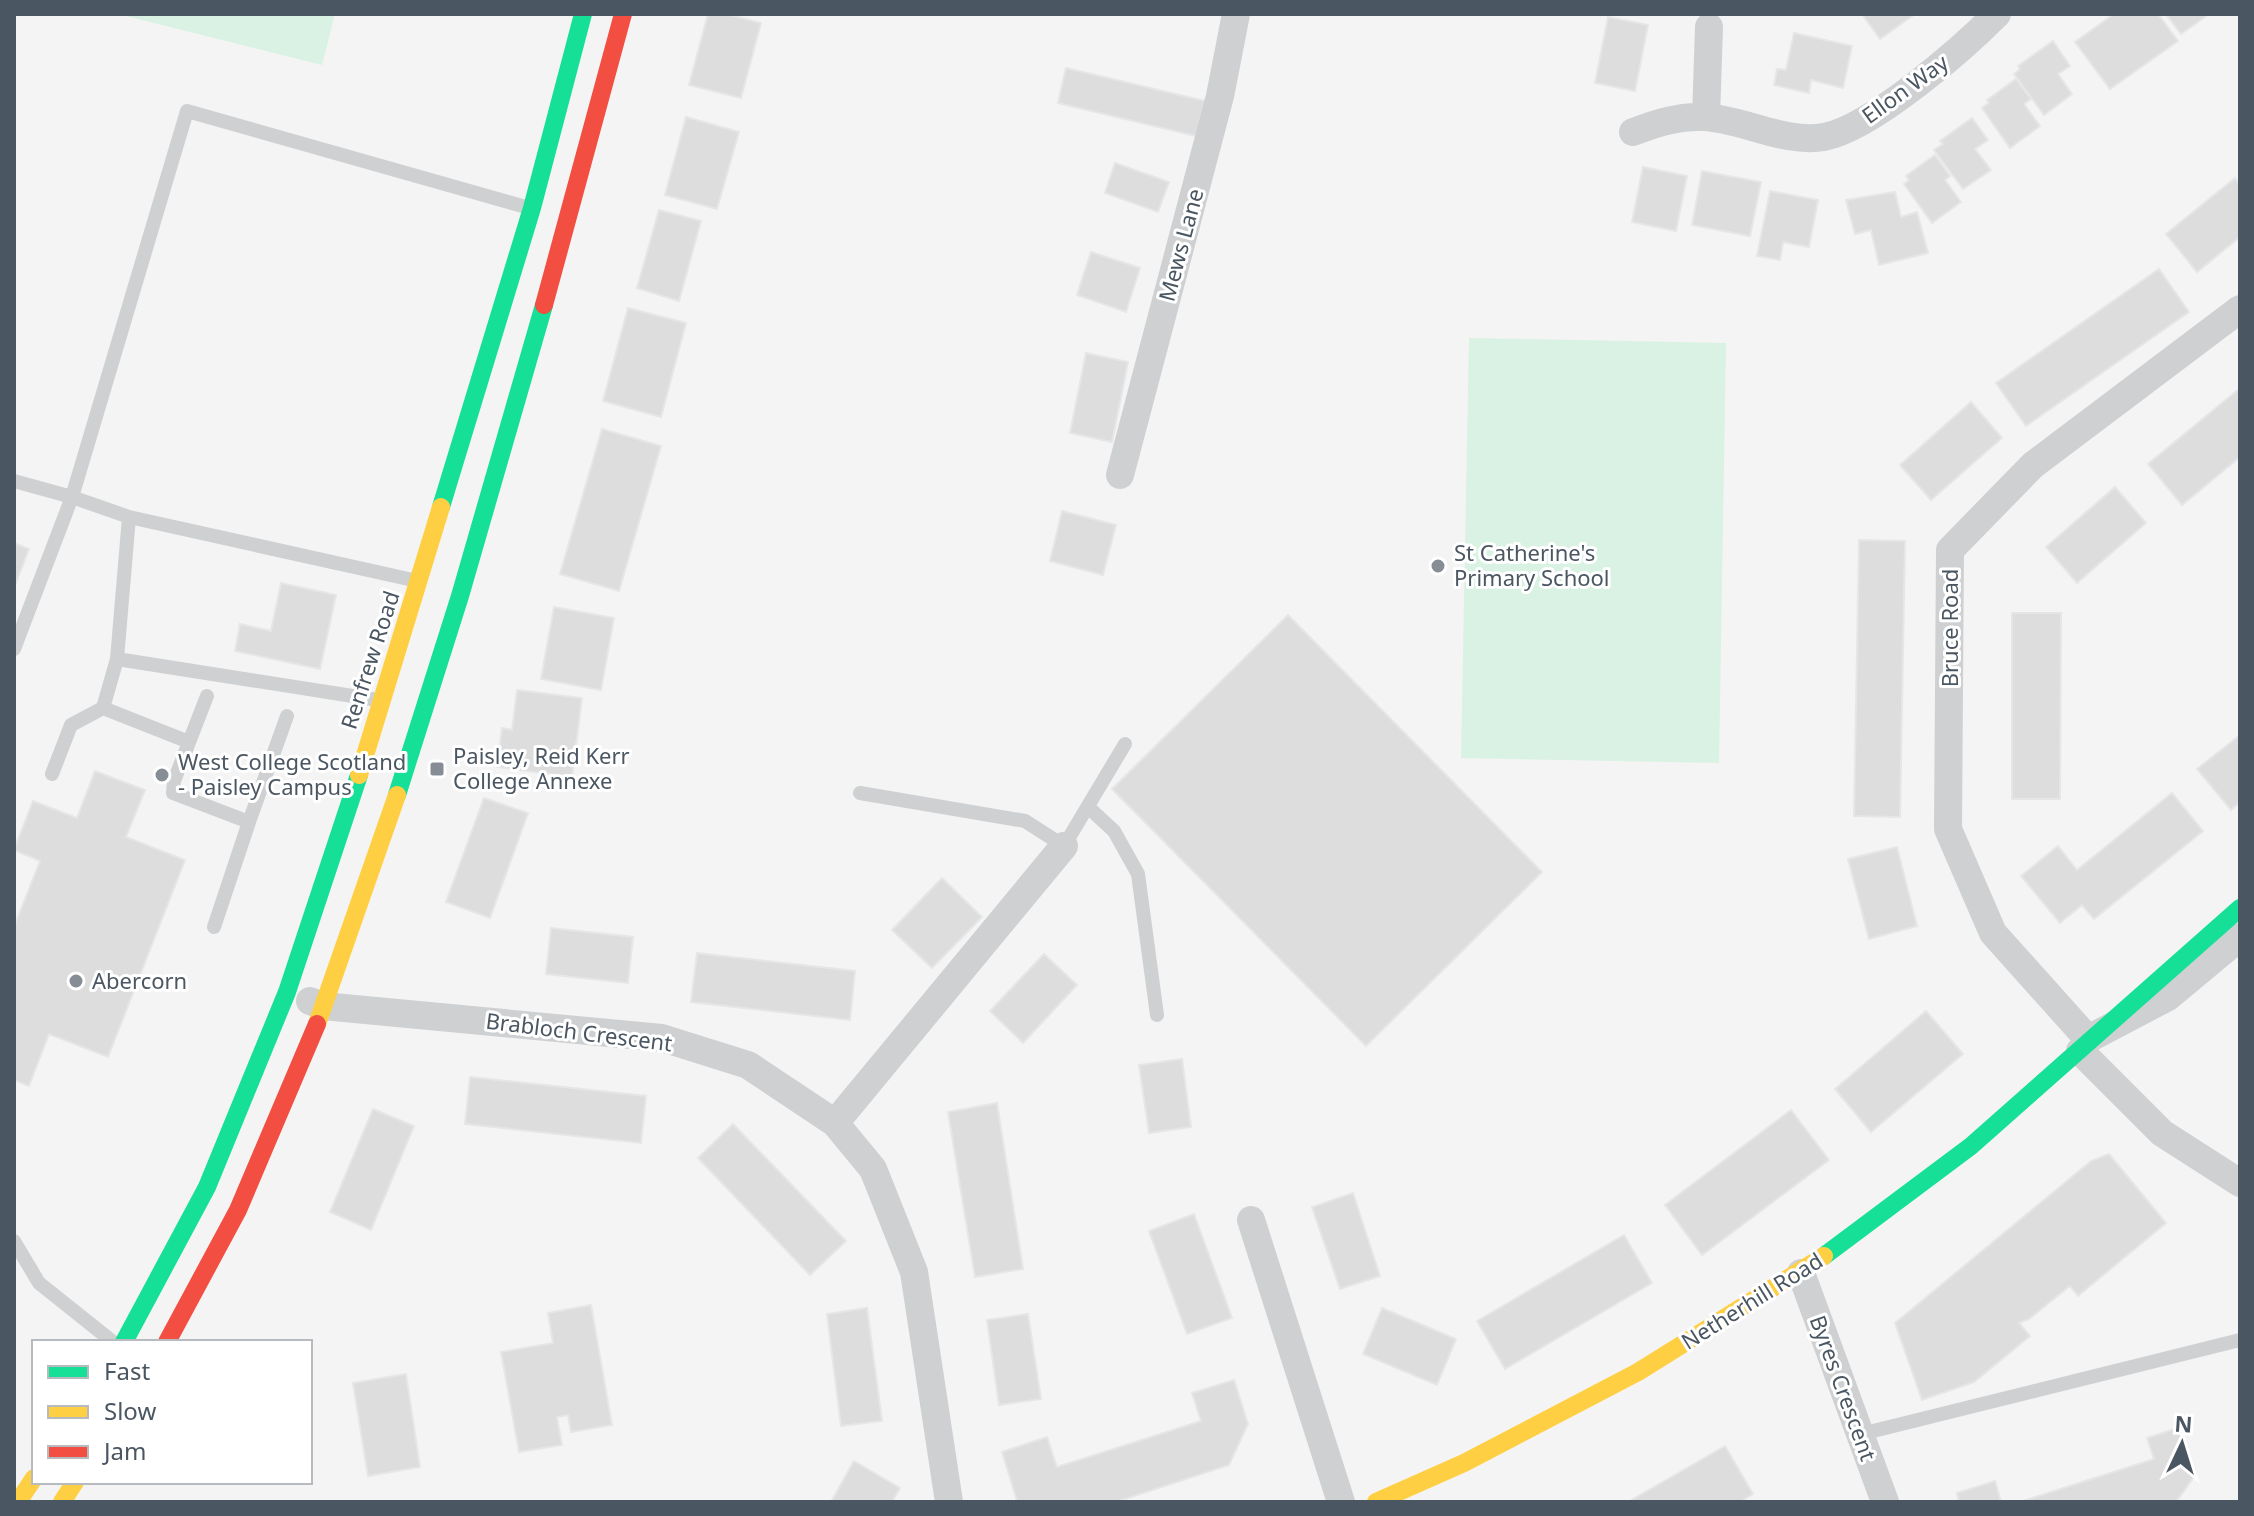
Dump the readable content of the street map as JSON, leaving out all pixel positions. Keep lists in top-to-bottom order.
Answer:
{
  "streets": {
    "main road": ["Renfrew Road", "Netherhill Road"],
    "street": [
      "Ellon Way",
      "Mews Lane",
      "Bruce Road",
      "Brabloch Crescent",
      "Byres Crescent"
    ]
  },
  "crossings": [
    ["Bruce Road", "Netherhill Road"],
    ["Renfrew Road", "Brabloch Crescent"],
    ["Netherhill Road", "Byres Crescent"]
  ],
  "places": {
    "other": ["St Catherine's Primary School", "West College Scotland - Paisley Campus", "Abercorn"],
    "transit": ["Paisley, Reid Kerr College Annexe"]
  },
  "legend": ["Fast", "Slow", "Jam"],
  "north": "top"
}
